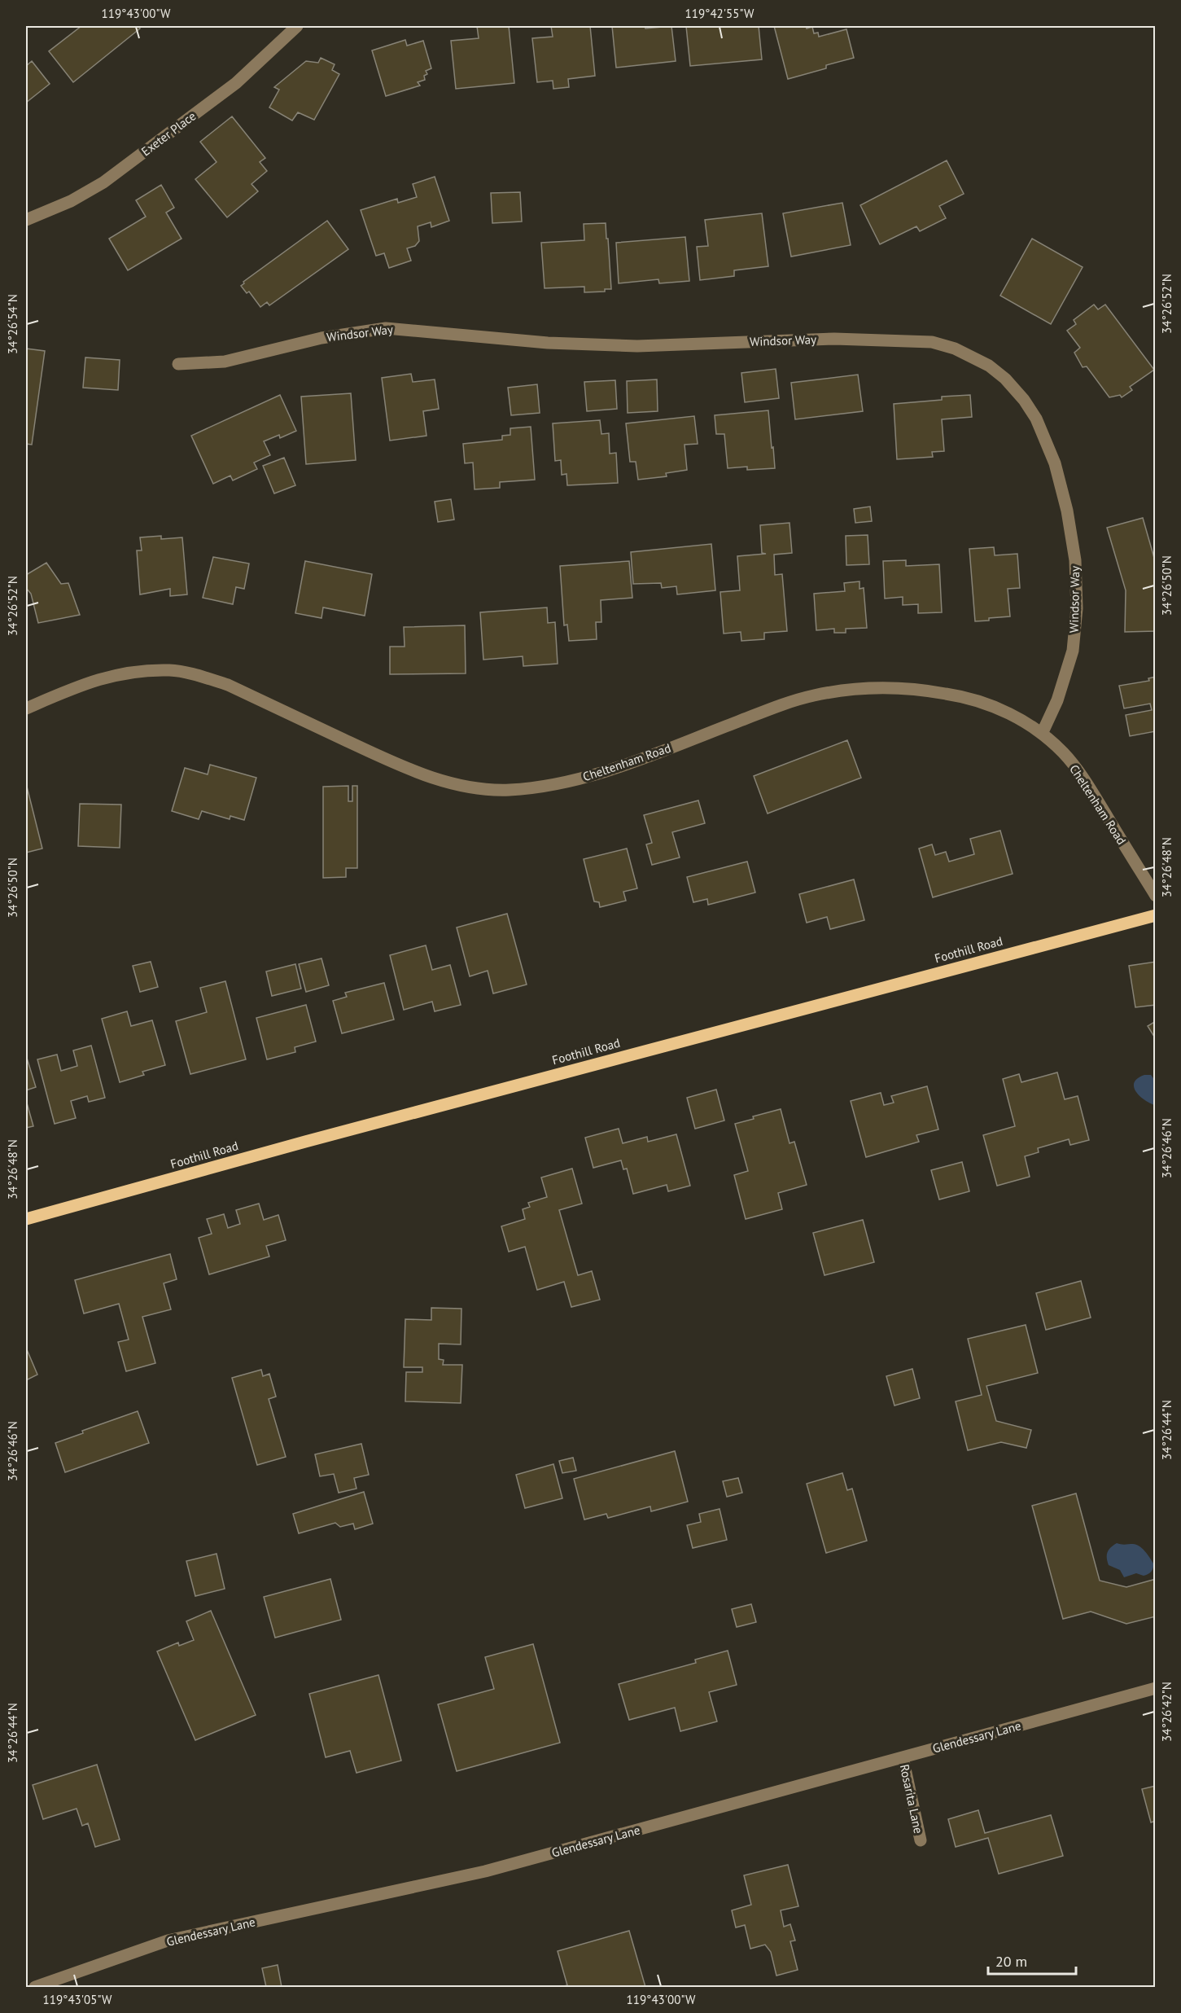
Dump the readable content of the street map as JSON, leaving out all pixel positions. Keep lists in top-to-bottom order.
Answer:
{
  "streets": {
    "main road": ["Foothill Road"],
    "street": [
      "Exeter Place",
      "Windsor Way",
      "Cheltenham Road",
      "Glendessary Lane",
      "Rosarita Lane"
    ]
  },
  "crossings": [
    ["Windsor Way", "Cheltenham Road"],
    ["Glendessary Lane", "Rosarita Lane"]
  ],
  "scale_bar": "20 m",
  "coordinates": [
    "119°43'00\"W",
    "119°42'55\"W",
    "34°26'52\"N",
    "34°26'54\"N",
    "34°26'50\"N",
    "34°26'48\"N",
    "34°26'46\"N",
    "34°26'44\"N",
    "34°26'42\"N",
    "119°43'05\"W"
  ]
}
